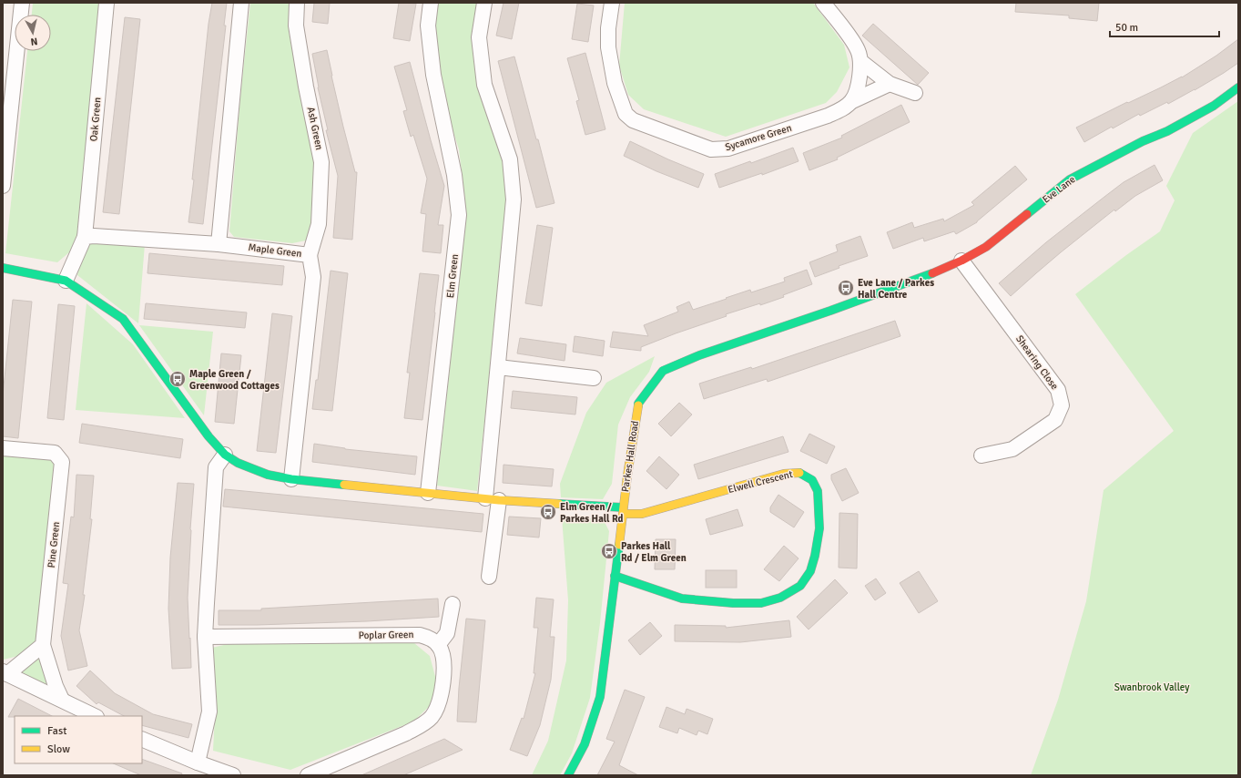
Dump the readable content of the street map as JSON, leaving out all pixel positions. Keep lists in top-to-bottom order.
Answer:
{
  "streets": {
    "street": [
      "Oak Green",
      "Ash Green",
      "Sycamore Green",
      "Eve Lane",
      "Maple Green",
      "Elm Green",
      "Shearing Close",
      "Parkes Hall Road",
      "Elwell Crescent",
      "Pine Green",
      "Poplar Green"
    ]
  },
  "crossings": [
    ["Oak Green", "Maple Green"],
    ["Ash Green", "Maple Green"],
    ["Eve Lane", "Shearing Close"],
    ["Eve Lane", "Parkes Hall Road"],
    ["Parkes Hall Road", "Elwell Crescent"]
  ],
  "parks": ["Swanbrook Valley"],
  "places": {
    "bus stop": [
      "Eve Lane / Parkes Hall Centre",
      "Maple Green / Greenwood Cottages",
      "Elm Green / Parkes Hall Rd",
      "Parkes Hall Rd / Elm Green"
    ]
  },
  "legend": ["Fast", "Slow"],
  "scale_bar": "50 m",
  "north": "bottom"
}
